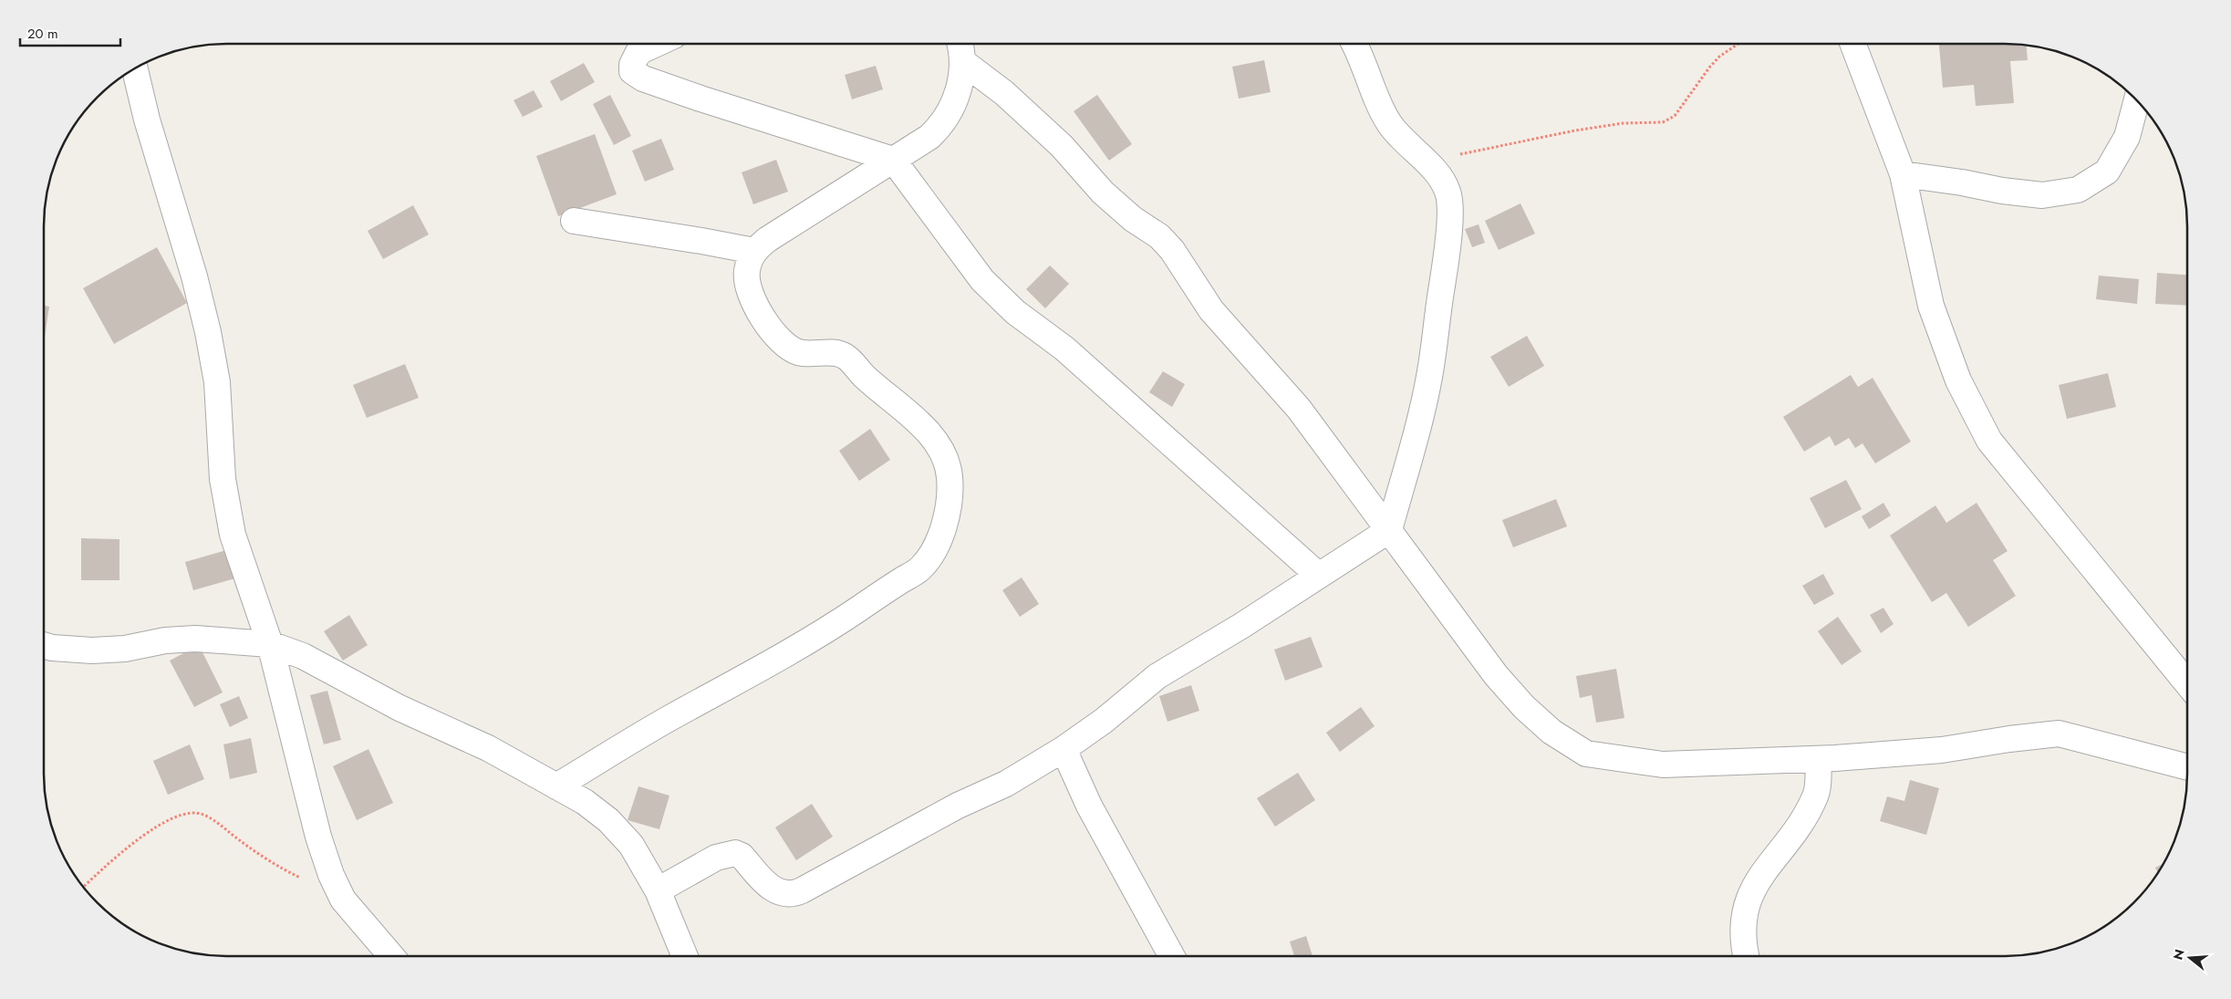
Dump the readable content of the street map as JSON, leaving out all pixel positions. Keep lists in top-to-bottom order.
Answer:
{
  "scale_bar": "20 m",
  "north": "left"
}
